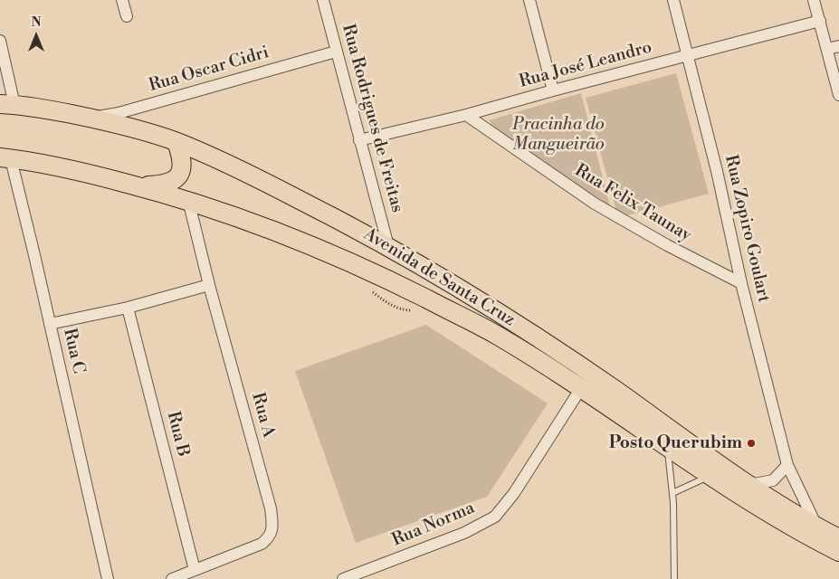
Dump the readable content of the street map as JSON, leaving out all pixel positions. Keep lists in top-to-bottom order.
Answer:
{
  "streets": {
    "main road": ["Avenida de Santa Cruz"],
    "street": [
      "Rua José Leandro",
      "Rua Oscar Cidri",
      "Rua Rodrigues de Freitas",
      "Rua Felix Taunay",
      "Rua Zopiro Goulart",
      "Rua C",
      "Rua A",
      "Rua B",
      "Rua Norma"
    ]
  },
  "crossings": [
    ["Rua José Leandro", "Rua Rodrigues de Freitas"],
    ["Rua José Leandro", "Rua Felix Taunay"],
    ["Rua José Leandro", "Rua Zopiro Goulart"],
    ["Rua Oscar Cidri", "Rua Rodrigues de Freitas"],
    ["Rua Oscar Cidri", "Avenida de Santa Cruz"],
    ["Rua Rodrigues de Freitas", "Avenida de Santa Cruz"],
    ["Rua Felix Taunay", "Rua Zopiro Goulart"],
    ["Rua Zopiro Goulart", "Avenida de Santa Cruz"],
    ["Avenida de Santa Cruz", "Rua C"],
    ["Avenida de Santa Cruz", "Rua A"],
    ["Avenida de Santa Cruz", "Rua Norma"],
    ["Rua A", "Rua B"]
  ],
  "parks": ["Pracinha do Mangueirão"],
  "places": ["Posto Querubim"],
  "north": "top"
}
